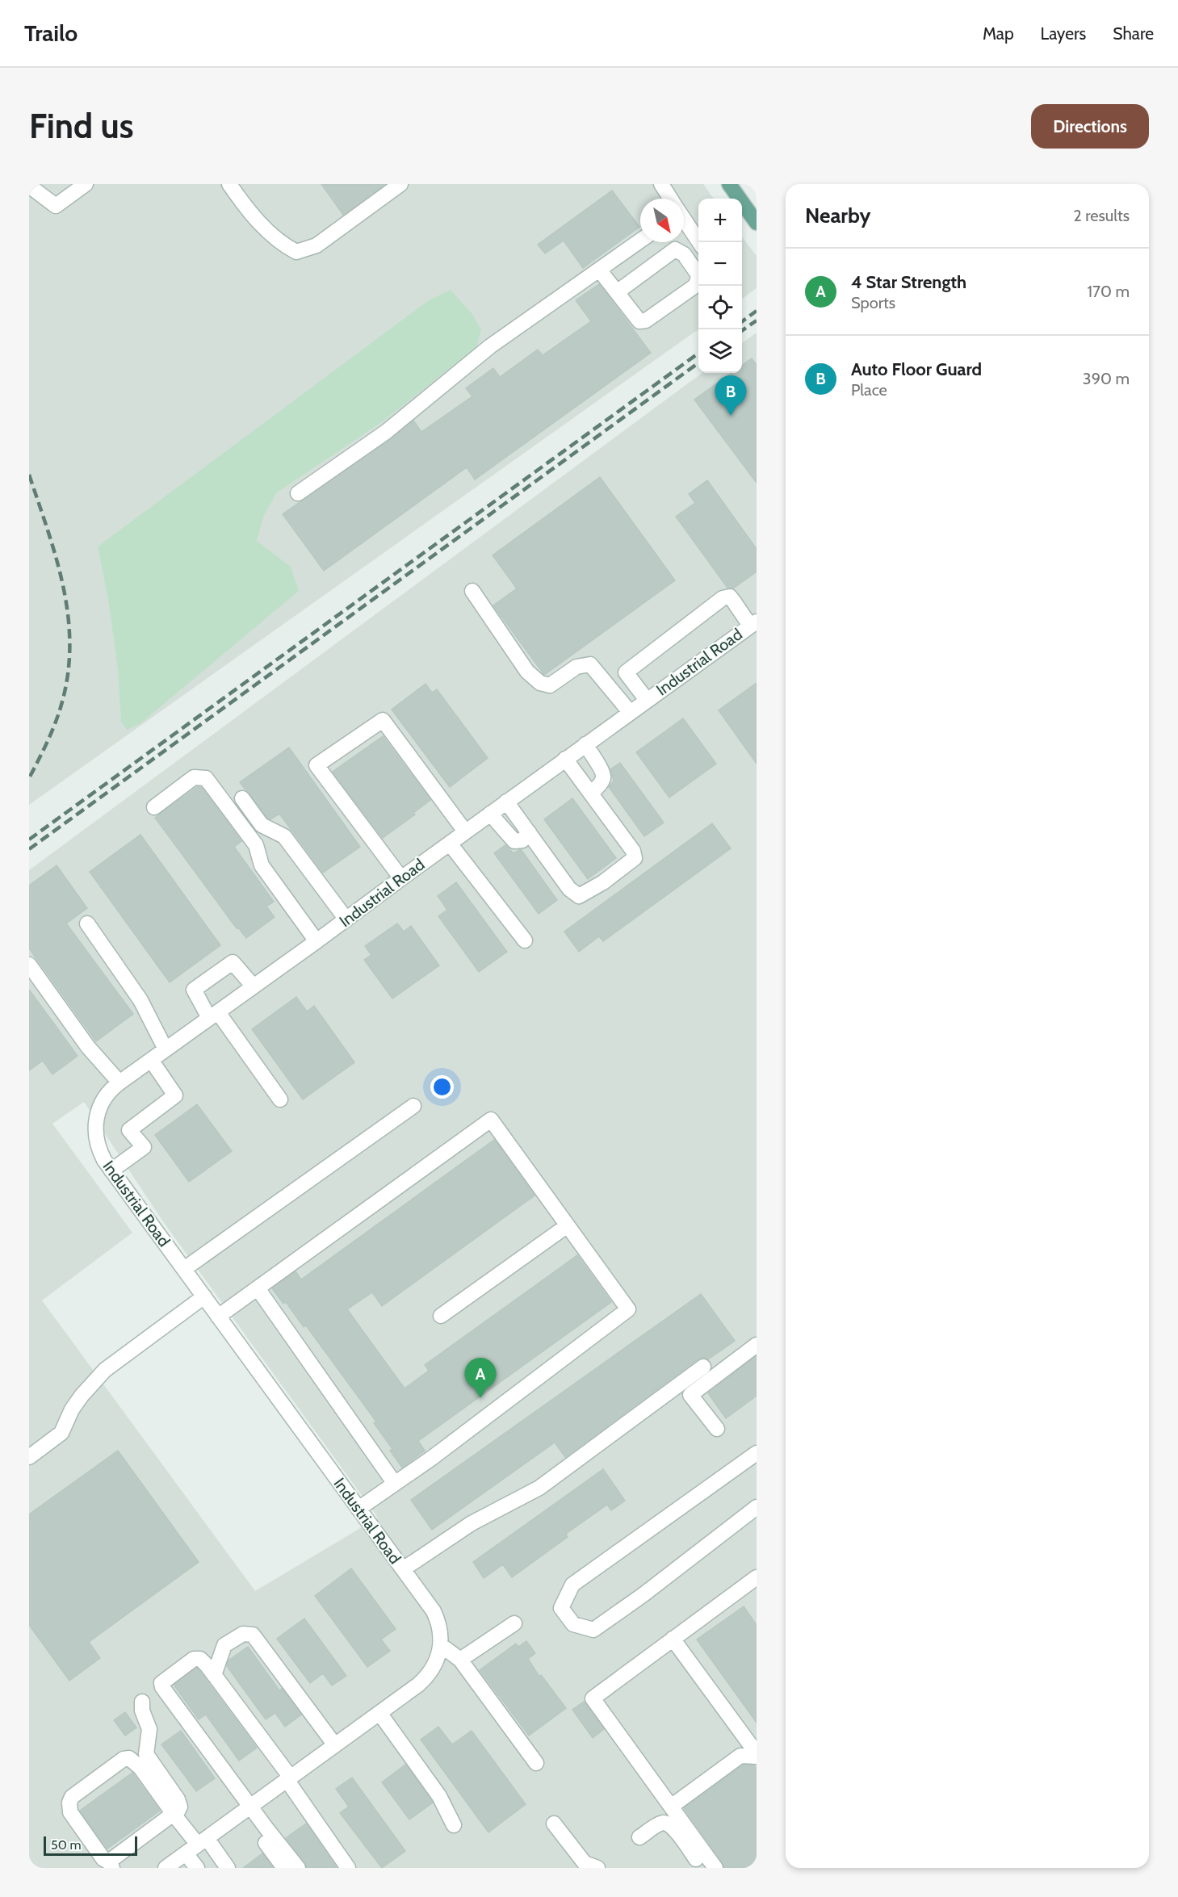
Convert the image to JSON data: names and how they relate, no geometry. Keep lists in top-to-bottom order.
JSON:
{
  "streets": {
    "street": ["Industrial Road"]
  },
  "scale_bar": "50 m",
  "north": "bottom right",
  "page": {
    "header": "Trailo",
    "nav": ["Map", "Layers", "Share"],
    "buttons": "Directions",
    "title": "Find us",
    "heading": ["Nearby", "2 results"],
    "map_buttons": ["+", "−"],
    "list": [
      {
        "mark": "A",
        "name": "4 Star Strength",
        "note": "Sports",
        "value": "170 m"
      },
      {
        "mark": "B",
        "name": "Auto Floor Guard",
        "note": "Place",
        "value": "390 m"
      }
    ],
    "pins": ["B", "A"],
    "scale": "50 m"
  }
}
